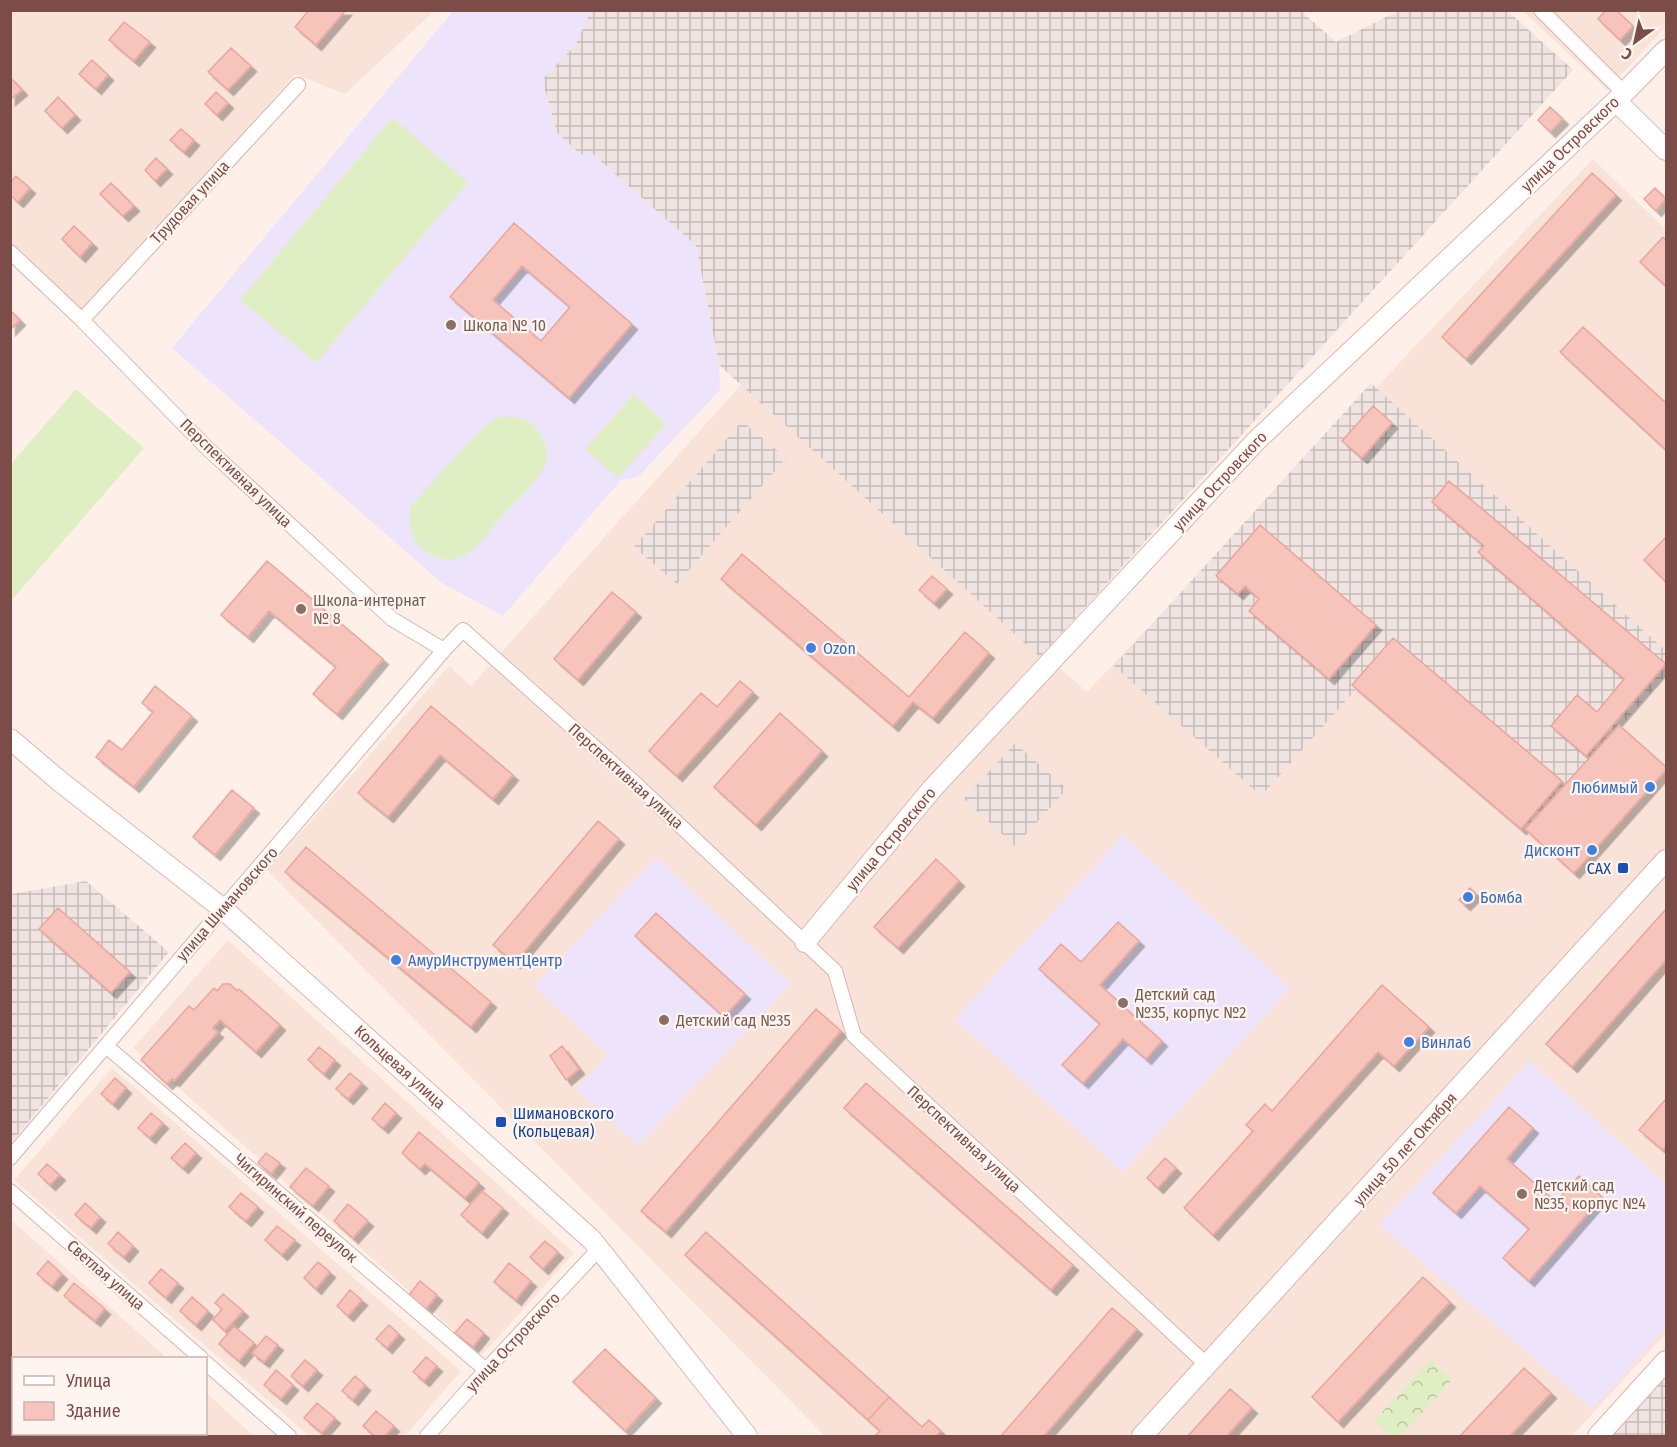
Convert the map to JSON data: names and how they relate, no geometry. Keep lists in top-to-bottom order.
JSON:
{
  "streets": {
    "street": [
      "улица Островского",
      "Трудовая улица",
      "Перспективная улица",
      "улица Шимановского",
      "Кольцевая улица",
      "улица 50 лет Октября",
      "Чигиринский переулок",
      "Светлая улица"
    ]
  },
  "crossings": [
    ["улица Островского", "Перспективная улица"],
    ["улица Островского", "Кольцевая улица"],
    ["улица Островского", "Чигиринский переулок"],
    ["Трудовая улица", "Перспективная улица"],
    ["Перспективная улица", "улица Шимановского"],
    ["Перспективная улица", "улица 50 лет Октября"],
    ["улица Шимановского", "Кольцевая улица"],
    ["улица Шимановского", "Чигиринский переулок"]
  ],
  "places": {
    "other": [
      "Школа № 10",
      "Школа-интернат № 8",
      "Ozon",
      "Любимый",
      "Дисконт",
      "Бомба",
      "АмурИнструментЦентр",
      "Детский сад №35, корпус №2",
      "Детский сад №35",
      "Винлаб",
      "Детский сад №35, корпус №4"
    ],
    "transit": ["САХ", "Шимановского (Кольцевая)"]
  },
  "legend": ["Улица", "Здание"],
  "north": "bottom left"
}
